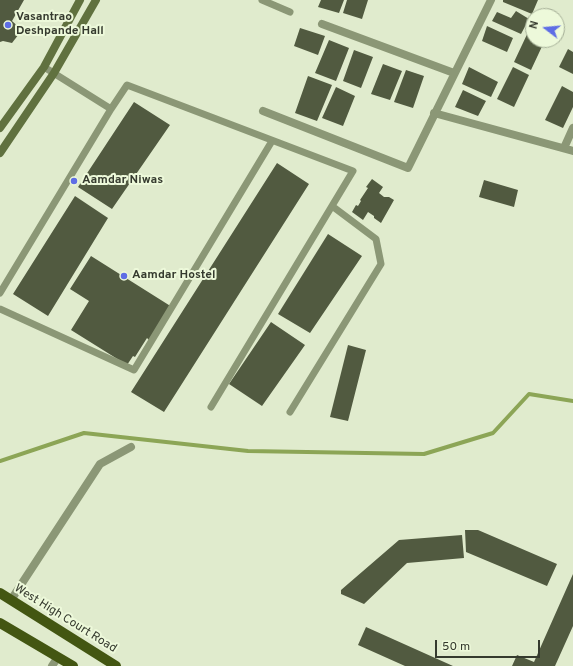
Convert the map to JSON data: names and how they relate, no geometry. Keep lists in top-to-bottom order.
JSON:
{
  "streets": {
    "main road": ["West High Court Road"]
  },
  "places": ["Vasantrao Deshpande Hall", "Aamdar Niwas", "Aamdar Hostel"],
  "scale_bar": "50 m",
  "north": "left"
}
